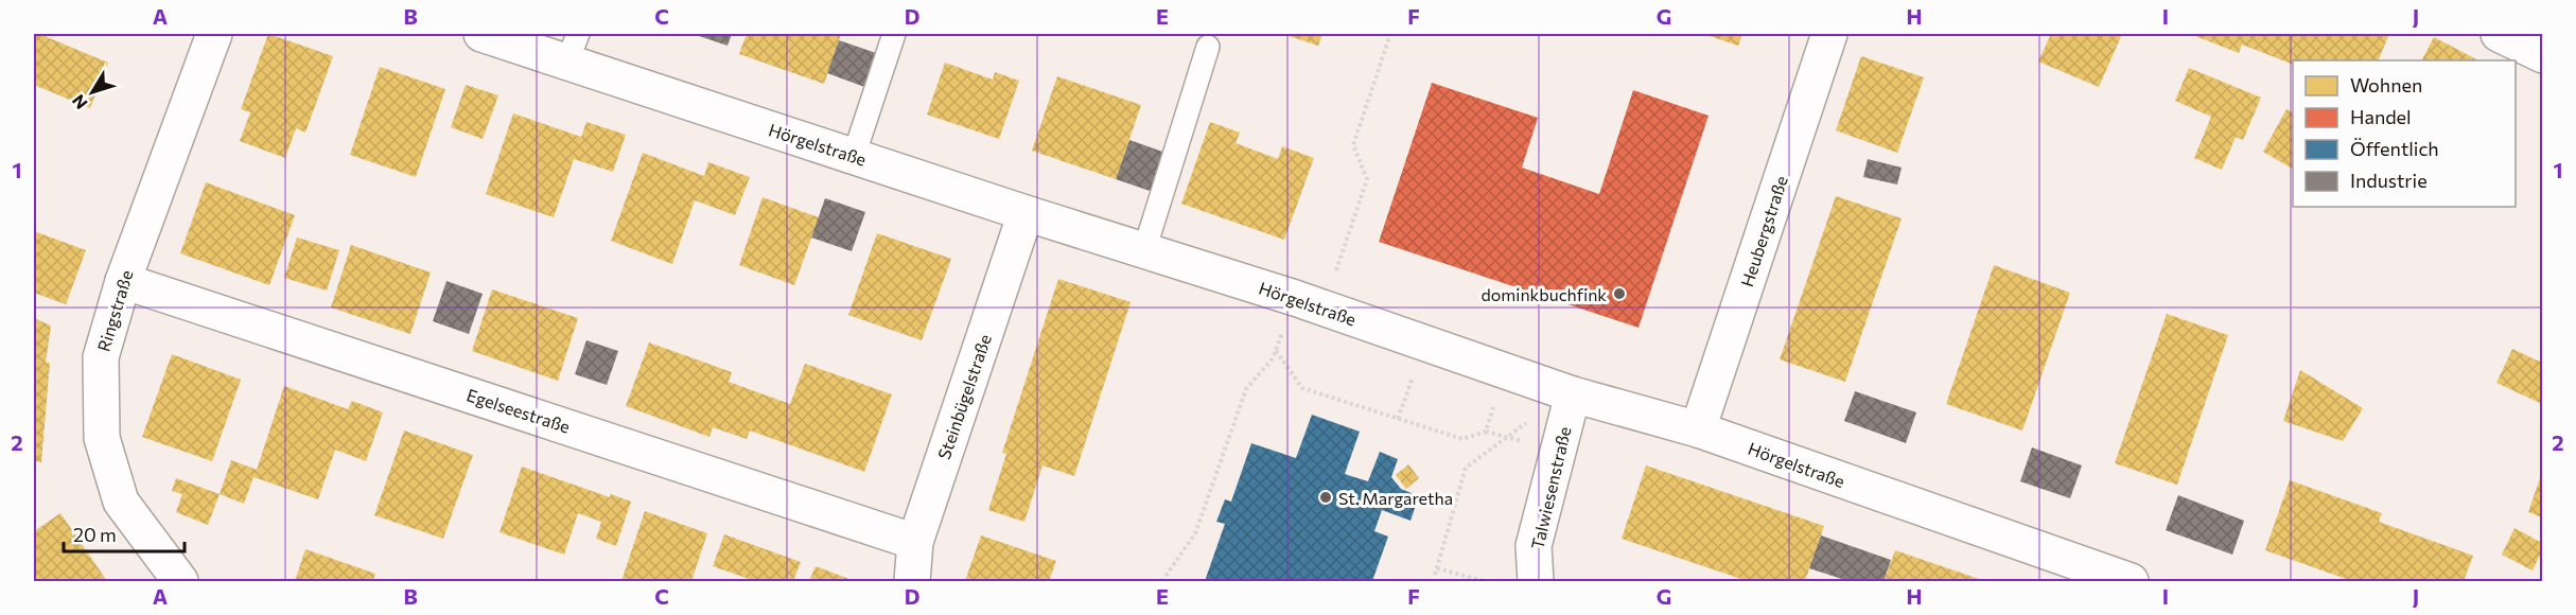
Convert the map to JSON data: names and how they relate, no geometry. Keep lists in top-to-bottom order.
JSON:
{
  "streets": {
    "street": [
      "Hörgelstraße",
      "Heubergstraße",
      "Ringstraße",
      "Steinbügelstraße",
      "Egelseestraße",
      "Talwiesenstraße"
    ]
  },
  "crossings": [
    ["Hörgelstraße", "Heubergstraße"],
    ["Hörgelstraße", "Steinbügelstraße"],
    ["Hörgelstraße", "Talwiesenstraße"],
    ["Ringstraße", "Egelseestraße"],
    ["Steinbügelstraße", "Egelseestraße"]
  ],
  "places": ["dominkbuchfink", "St. Margaretha"],
  "legend": [
    "Wohnen",
    "Handel",
    "Öffentlich",
    "Industrie"
  ],
  "scale_bar": "20 m",
  "north": "bottom left",
  "grid": {
    "columns": [
      "A",
      "B",
      "C",
      "D",
      "E",
      "F",
      "G",
      "H",
      "I",
      "J"
    ],
    "rows": ["1", "2"]
  }
}
